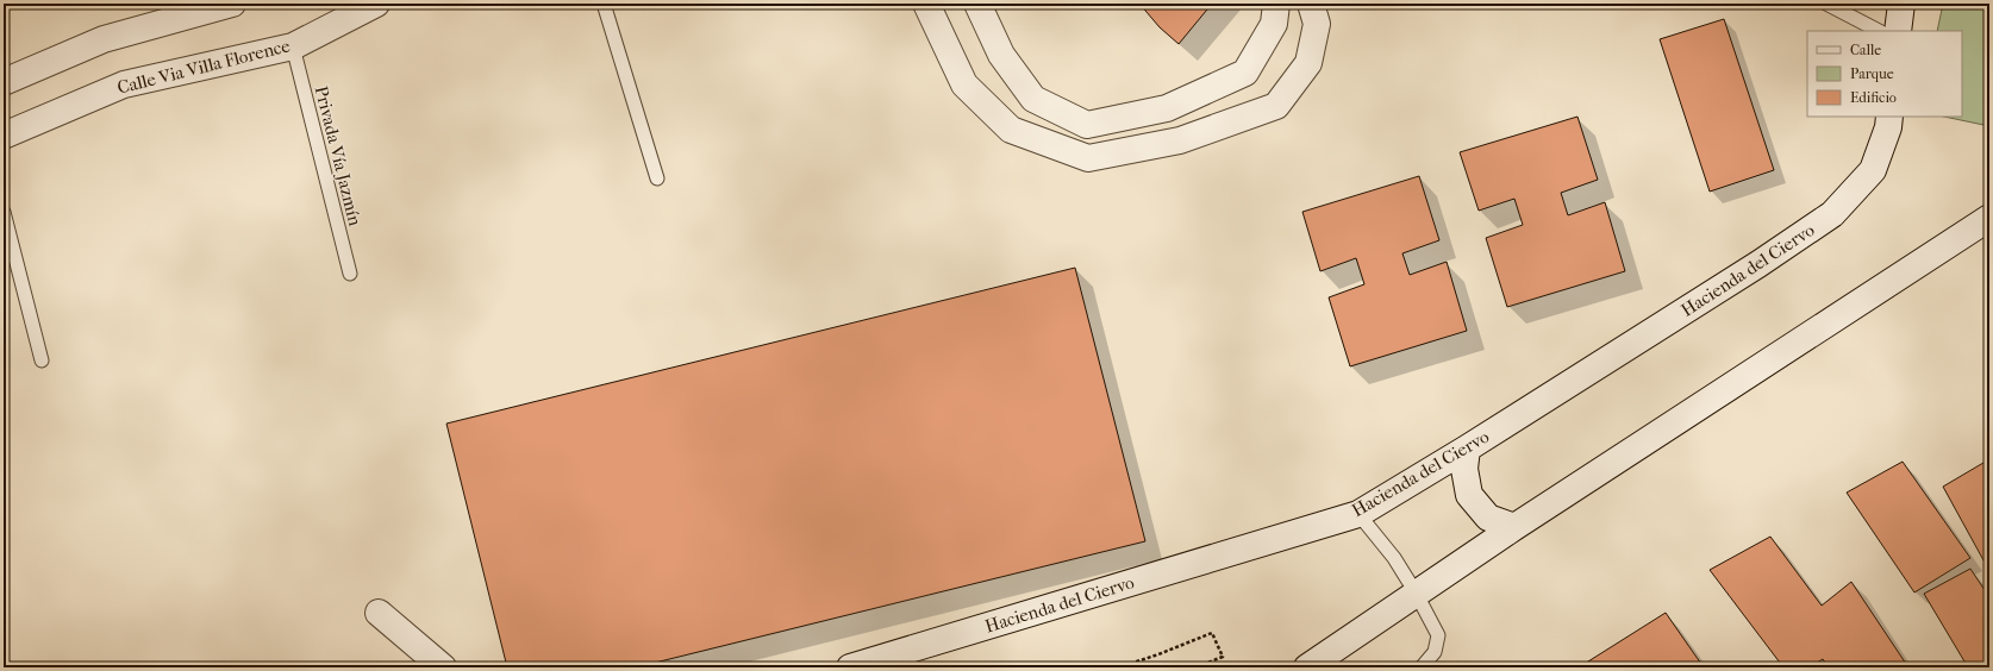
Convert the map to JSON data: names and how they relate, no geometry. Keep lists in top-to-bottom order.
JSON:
{
  "streets": {
    "street": ["Calle Via Villa Florence", "Hacienda del Ciervo"],
    "lane": ["Privada Vía Jazmín"]
  },
  "crossings": [
    ["Calle Via Villa Florence", "Privada Vía Jazmín"]
  ],
  "legend": ["Calle", "Parque", "Edificio"]
}
